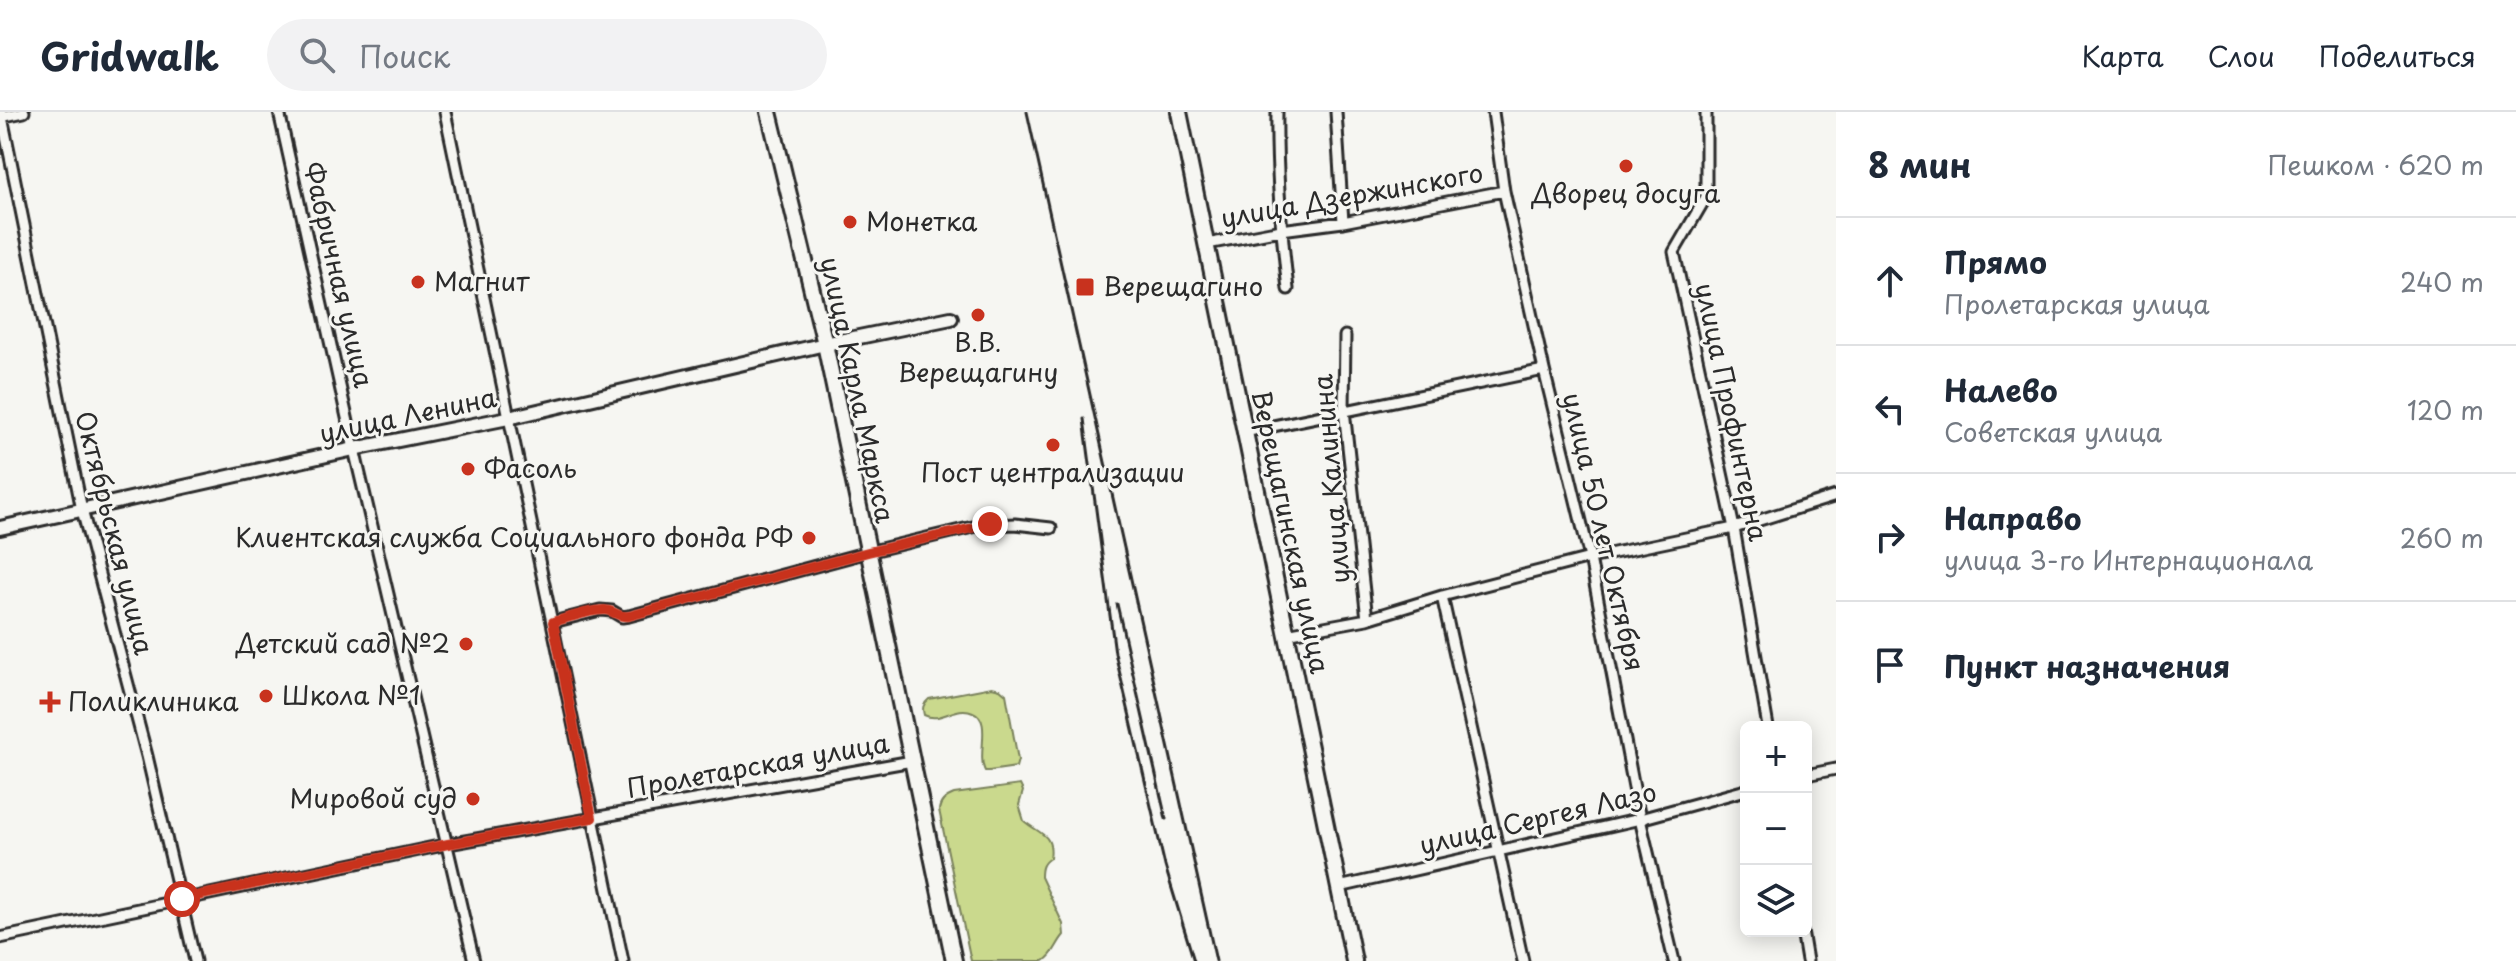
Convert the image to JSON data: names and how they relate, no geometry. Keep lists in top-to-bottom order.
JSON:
{
  "streets": {
    "main road": ["улица Карла Маркса", "Верещагинская улица"],
    "street": [
      "улица Дзержинского",
      "Фабричная улица",
      "улица Профинтерна",
      "улица Ленина",
      "улица Калинина",
      "улица 50 лет Октября",
      "Октябрьская улица",
      "Пролетарская улица",
      "улица Сергея Лазо"
    ]
  },
  "crossings": [
    ["улица Дзержинского", "Верещагинская улица"],
    ["улица Дзержинского", "улица 50 лет Октября"],
    ["Фабричная улица", "улица Ленина"],
    ["Фабричная улица", "Пролетарская улица"],
    ["улица Карла Маркса", "улица Ленина"],
    ["улица Карла Маркса", "Пролетарская улица"],
    ["улица Ленина", "Октябрьская улица"],
    ["Верещагинская улица", "улица Сергея Лазо"],
    ["улица 50 лет Октября", "улица Сергея Лазо"],
    ["Октябрьская улица", "Пролетарская улица"]
  ],
  "places": {
    "other": [
      "Дворец досуга",
      "Монетка",
      "Магнит",
      "В.В. Верещагину",
      "Пост централизации",
      "Фасоль",
      "Клиентская служба Социального фонда РФ",
      "Детский сад №2",
      "Школа №1",
      "Мировой суд"
    ],
    "transit": ["Верещагино"],
    "health": ["Поликлиника"]
  },
  "page": {
    "header": "Gridwalk",
    "search": "Поиск",
    "nav": ["Карта", "Слои", "Поделиться"],
    "heading": ["8 мин", "Пешком · 620 m"],
    "list": [
      ["Прямо", "Пролетарская улица", "240 m"],
      ["Налево", "Советская улица", "120 m"],
      ["Направо", "улица 3-го Интернационала", "260 m"],
      "Пункт назначения"
    ],
    "map_buttons": ["+", "−"]
  }
}
